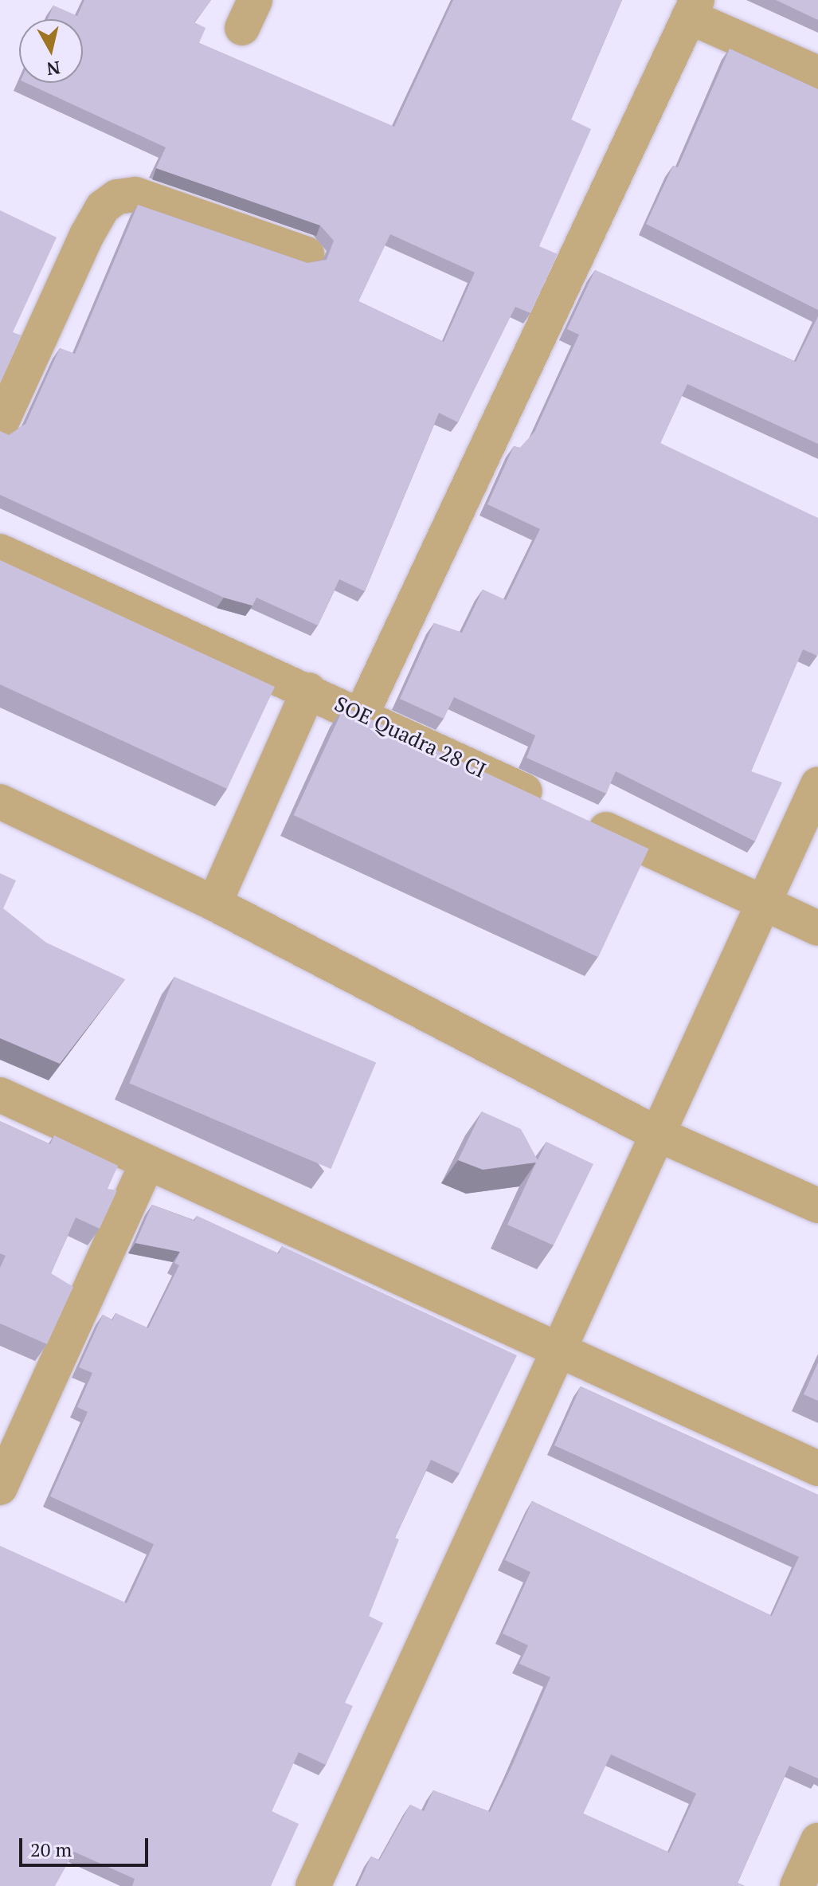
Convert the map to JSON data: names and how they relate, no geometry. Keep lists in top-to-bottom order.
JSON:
{
  "streets": {
    "street": ["SOE Quadra 28 CI"]
  },
  "scale_bar": "20 m",
  "north": "bottom"
}
